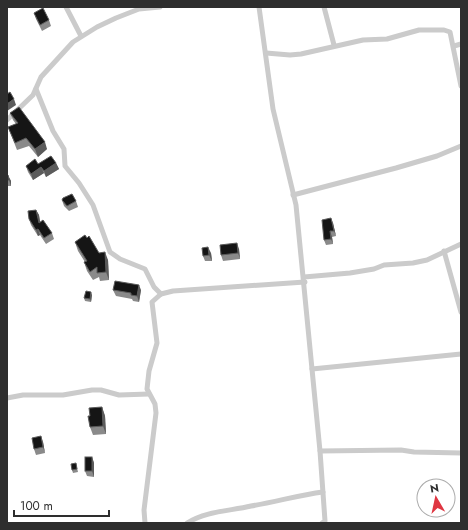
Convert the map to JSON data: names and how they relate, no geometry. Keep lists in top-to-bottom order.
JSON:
{
  "scale_bar": "100 m",
  "north": "top"
}
